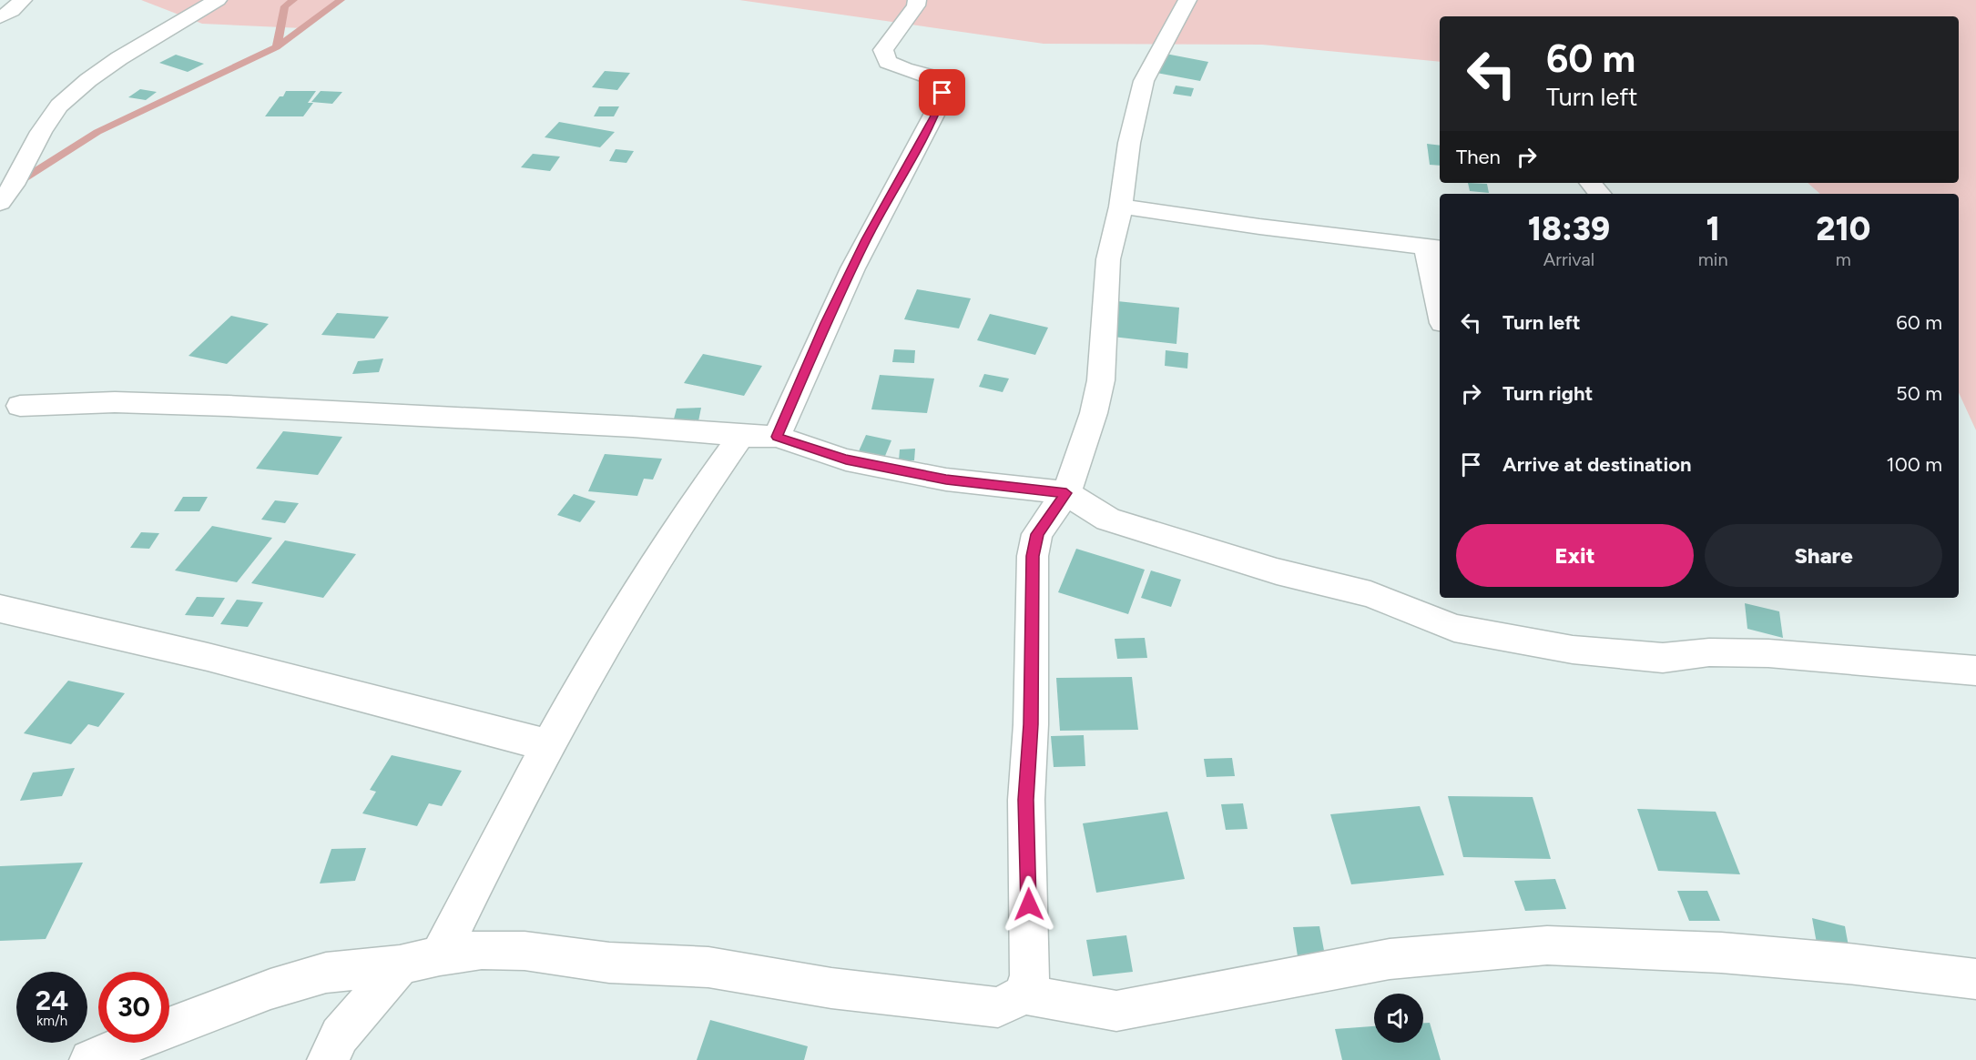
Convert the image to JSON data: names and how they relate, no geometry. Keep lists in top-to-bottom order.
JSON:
{
  "page": {
    "turn": ["60 m", "Turn left"],
    "then": "Then",
    "eta": [
      "18:39",
      "Arrival",
      "1",
      "min",
      "210",
      "m"
    ],
    "list": [
      {
        "name": "Turn left",
        "value": "60 m"
      },
      {
        "name": "Turn right",
        "value": "50 m"
      },
      {
        "name": "Arrive at destination",
        "value": "100 m"
      }
    ],
    "buttons": ["Exit", "Share"],
    "speed": "24 km/h",
    "limit": "30"
  }
}
